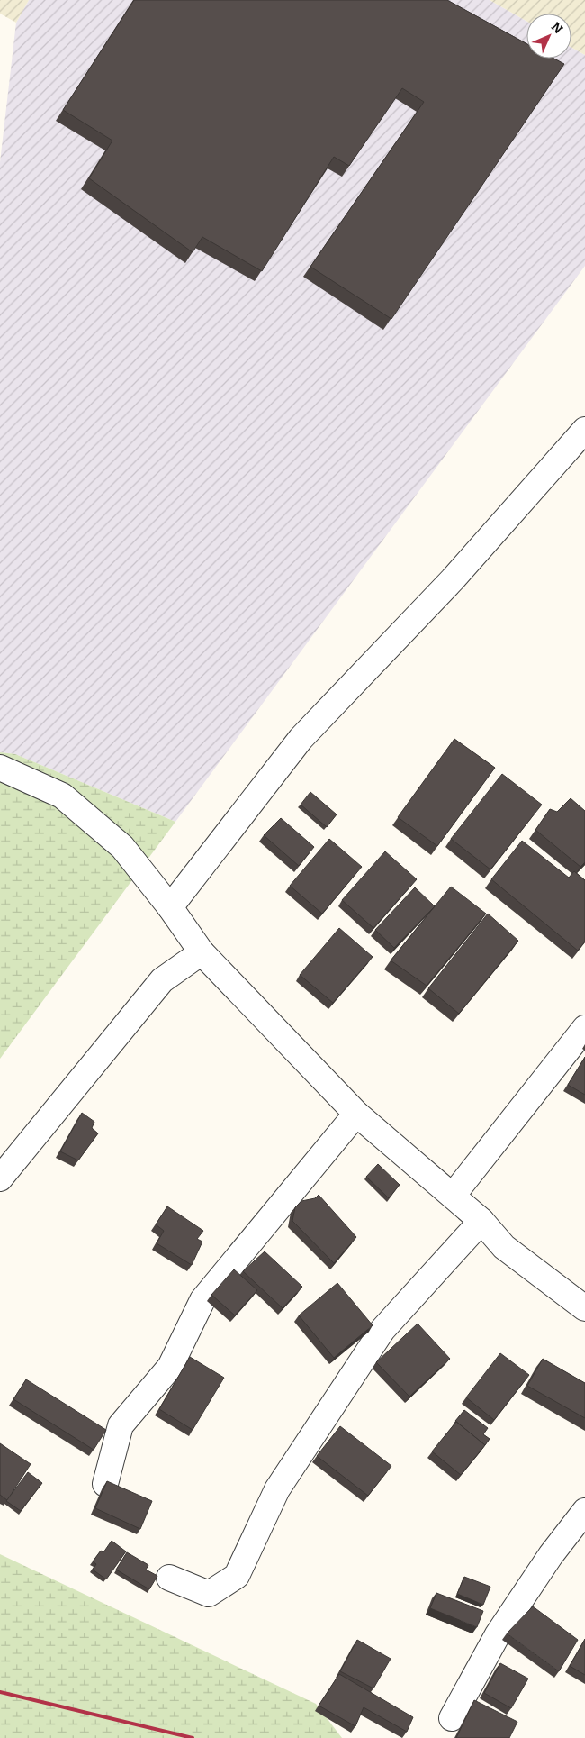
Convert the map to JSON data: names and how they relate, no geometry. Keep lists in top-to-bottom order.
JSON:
{
  "north": "top right"
}
